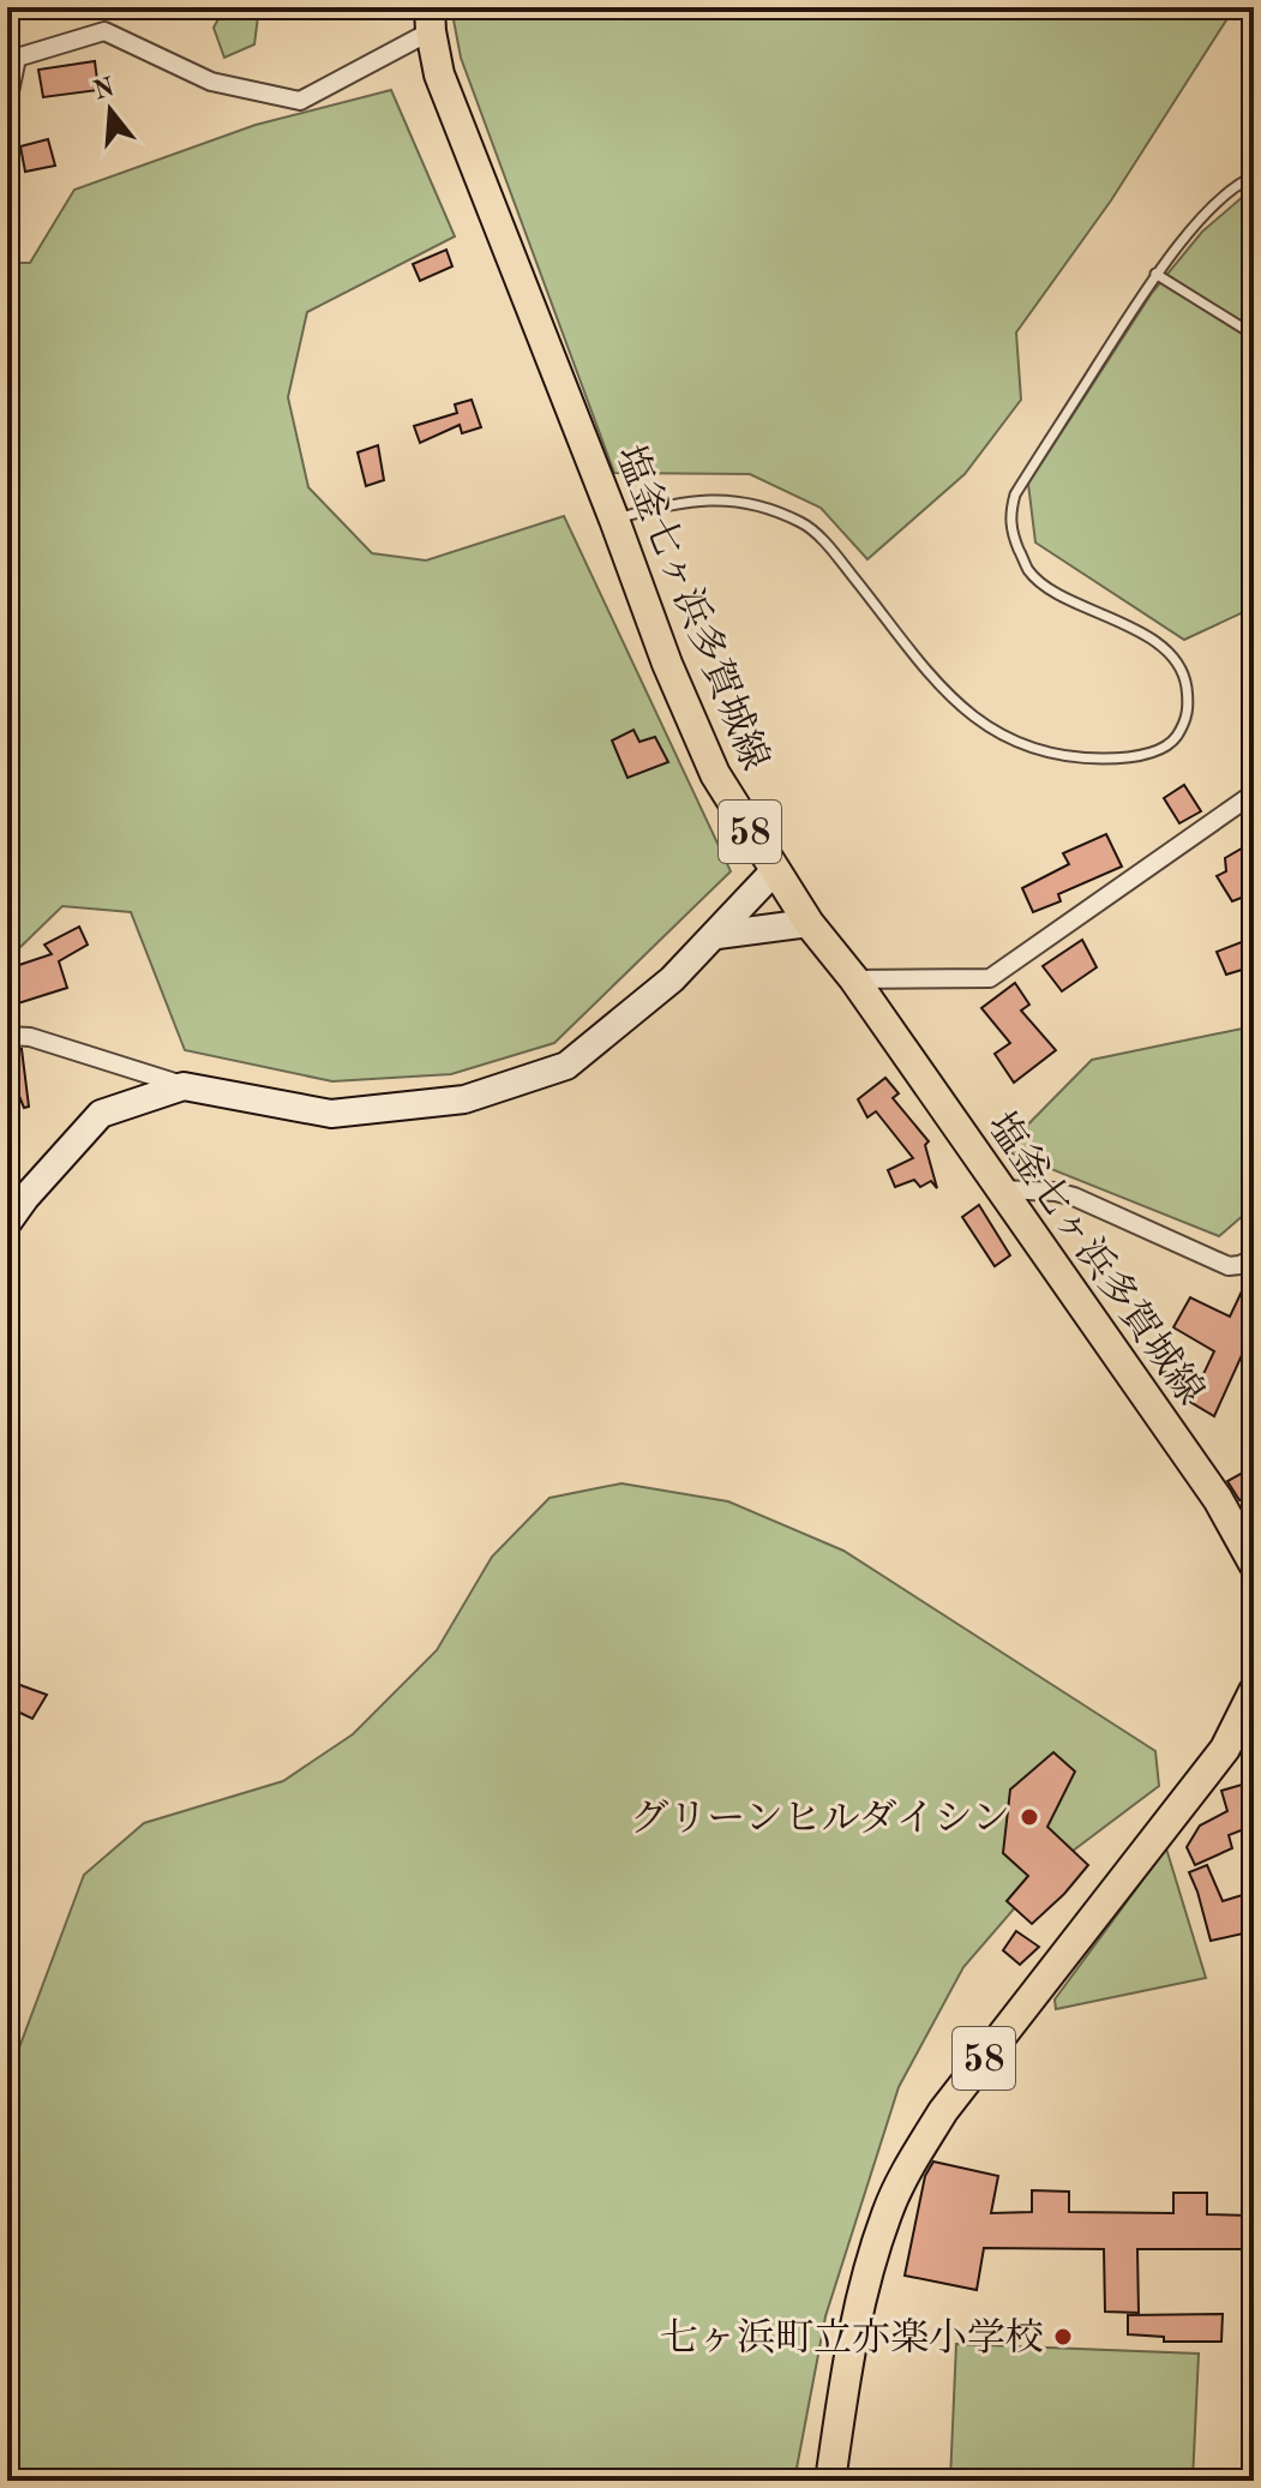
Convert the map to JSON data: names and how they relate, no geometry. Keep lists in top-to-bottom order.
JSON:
{
  "streets": {
    "main road": ["塩釜七ヶ浜多賀城線", "58"]
  },
  "places": ["グリーンヒルダイシン", "七ヶ浜町立亦楽小学校"],
  "north": "top"
}
